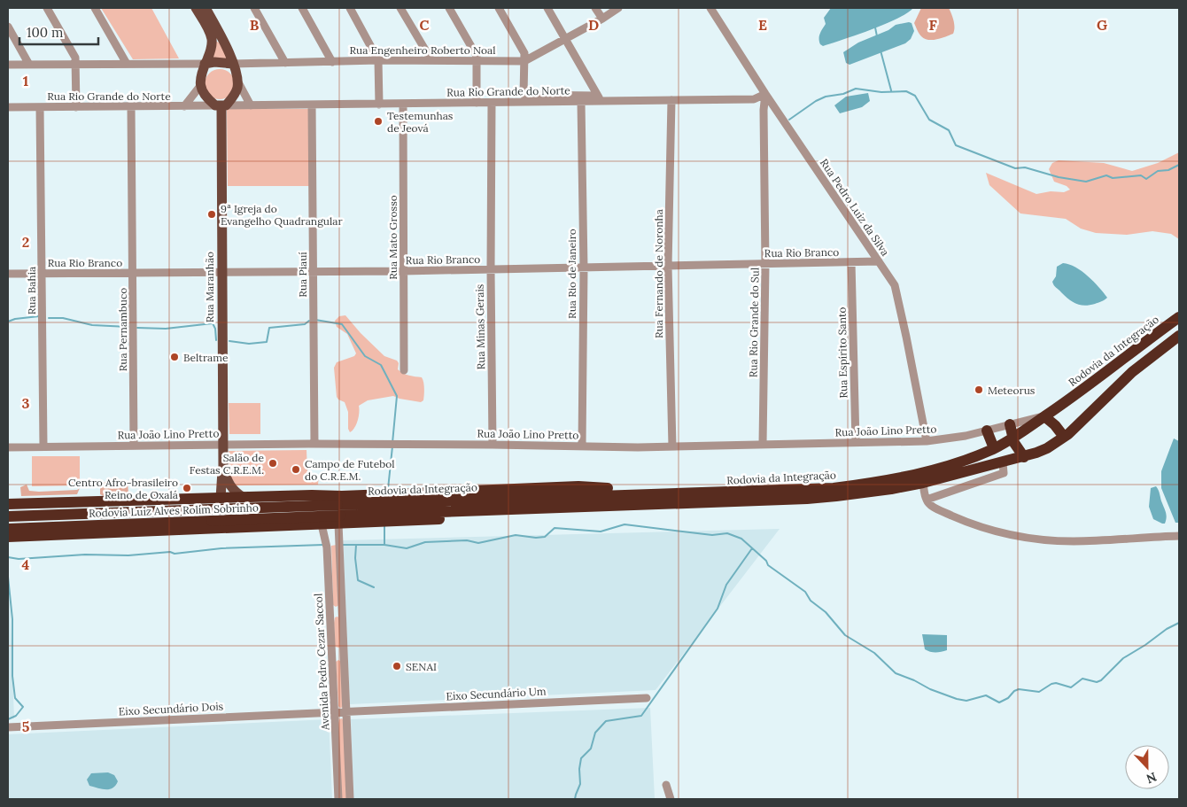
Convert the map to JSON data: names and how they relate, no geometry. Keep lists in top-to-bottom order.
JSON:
{
  "streets": {
    "highway": ["Rodovia da Integração", "Rodovia Luiz Alves Rolim Sobrinho"],
    "main road": ["Rua Maranhão"],
    "street": [
      "Rua Engenheiro Roberto Noal",
      "Rua Rio Grande do Norte",
      "Rua Pedro Luiz da Silva",
      "Rua Mato Grosso",
      "Rua Rio Branco",
      "Rua Rio de Janeiro",
      "Rua Fernando de Noronha",
      "Rua Piauí",
      "Rua Bahia",
      "Rua Rio Grande do Sul",
      "Rua Minas Gerais",
      "Rua Pernambuco",
      "Rua Espírito Santo",
      "Rua João Lino Pretto",
      "Avenida Pedro Cezar Saccol",
      "Eixo Secundário Um",
      "Eixo Secundário Dois"
    ]
  },
  "crossings": [
    ["Rua Engenheiro Roberto Noal", "Rua Rio Grande do Norte"],
    ["Rua Engenheiro Roberto Noal", "Rua Maranhão"],
    ["Rua Rio Grande do Norte", "Rua Pedro Luiz da Silva"],
    ["Rua Rio Grande do Norte", "Rua Mato Grosso"],
    ["Rua Rio Grande do Norte", "Rua Rio de Janeiro"],
    ["Rua Rio Grande do Norte", "Rua Fernando de Noronha"],
    ["Rua Rio Grande do Norte", "Rua Piauí"],
    ["Rua Rio Grande do Norte", "Rua Maranhão"],
    ["Rua Rio Grande do Norte", "Rua Bahia"],
    ["Rua Rio Grande do Norte", "Rua Rio Grande do Sul"],
    ["Rua Rio Grande do Norte", "Rua Minas Gerais"],
    ["Rua Rio Grande do Norte", "Rua Pernambuco"],
    ["Rua Pedro Luiz da Silva", "Rua Rio Branco"],
    ["Rua Pedro Luiz da Silva", "Rua Rio Grande do Sul"],
    ["Rua Pedro Luiz da Silva", "Rua João Lino Pretto"],
    ["Rua Mato Grosso", "Rua Rio Branco"],
    ["Rua Rio Branco", "Rua Rio de Janeiro"],
    ["Rua Rio Branco", "Rua Fernando de Noronha"],
    ["Rua Rio Branco", "Rua Piauí"],
    ["Rua Rio Branco", "Rua Maranhão"],
    ["Rua Rio Branco", "Rua Bahia"],
    ["Rua Rio Branco", "Rua Rio Grande do Sul"],
    ["Rua Rio Branco", "Rua Minas Gerais"],
    ["Rua Rio Branco", "Rua Pernambuco"],
    ["Rua Rio Branco", "Rua Espírito Santo"],
    ["Rua Rio de Janeiro", "Rua João Lino Pretto"],
    ["Rua Fernando de Noronha", "Rua João Lino Pretto"],
    ["Rua Piauí", "Rua João Lino Pretto"],
    ["Rua Maranhão", "Rua João Lino Pretto"],
    ["Rua Bahia", "Rua João Lino Pretto"],
    ["Rua Rio Grande do Sul", "Rua João Lino Pretto"],
    ["Rua Minas Gerais", "Rua João Lino Pretto"],
    ["Rua Pernambuco", "Rua João Lino Pretto"],
    ["Rodovia da Integração", "Rua João Lino Pretto"],
    ["Rodovia da Integração", "Rodovia Luiz Alves Rolim Sobrinho"],
    ["Rodovia da Integração", "Avenida Pedro Cezar Saccol"],
    ["Rua Espírito Santo", "Rua João Lino Pretto"],
    ["Rodovia Luiz Alves Rolim Sobrinho", "Avenida Pedro Cezar Saccol"],
    ["Avenida Pedro Cezar Saccol", "Eixo Secundário Um"],
    ["Avenida Pedro Cezar Saccol", "Eixo Secundário Dois"],
    ["Eixo Secundário Um", "Eixo Secundário Dois"]
  ],
  "places": [
    "Testemunhas de Jeová",
    "9ª Igreja do Evangelho Quadrangular",
    "Beltrame",
    "Meteorus",
    "Salão de Festas C.R.E.M.",
    "Campo de Futebol do C.R.E.M.",
    "Centro Afro-brasileiro Reino de Oxalá",
    "SENAI"
  ],
  "scale_bar": "100 m",
  "north": "bottom",
  "grid": {
    "columns": [
      "B",
      "C",
      "D",
      "E",
      "F",
      "G"
    ],
    "rows": [
      "1",
      "2",
      "3",
      "4",
      "5"
    ]
  }
}
